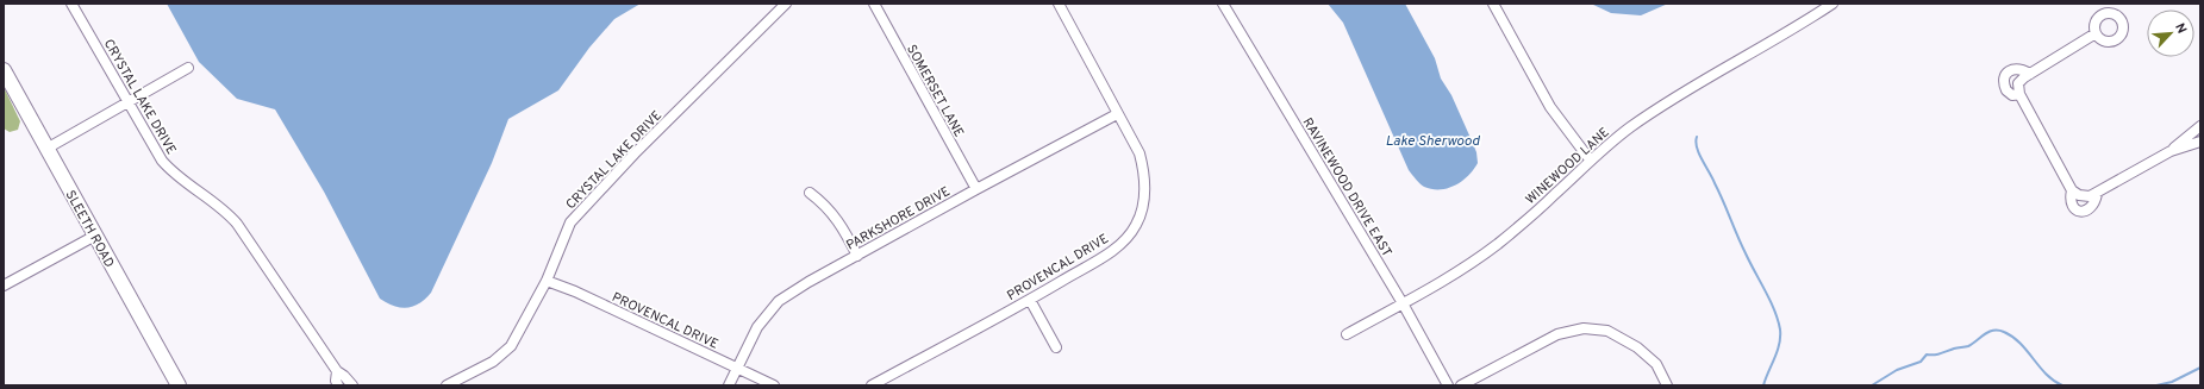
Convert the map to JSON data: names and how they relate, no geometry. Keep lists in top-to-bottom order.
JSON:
{
  "streets": {
    "street": [
      "SOMERSET LANE",
      "CRYSTAL LAKE DRIVE",
      "WINEWOOD LANE",
      "RAVINEWOOD DRIVE EAST",
      "PARKSHORE DRIVE",
      "SLEETH ROAD",
      "PROVENCAL DRIVE"
    ]
  },
  "crossings": [
    ["SOMERSET LANE", "PARKSHORE DRIVE"],
    ["CRYSTAL LAKE DRIVE", "PROVENCAL DRIVE"],
    ["WINEWOOD LANE", "RAVINEWOOD DRIVE EAST"],
    ["PARKSHORE DRIVE", "PROVENCAL DRIVE"]
  ],
  "water": ["Lake Sherwood"],
  "north": "top right"
}
